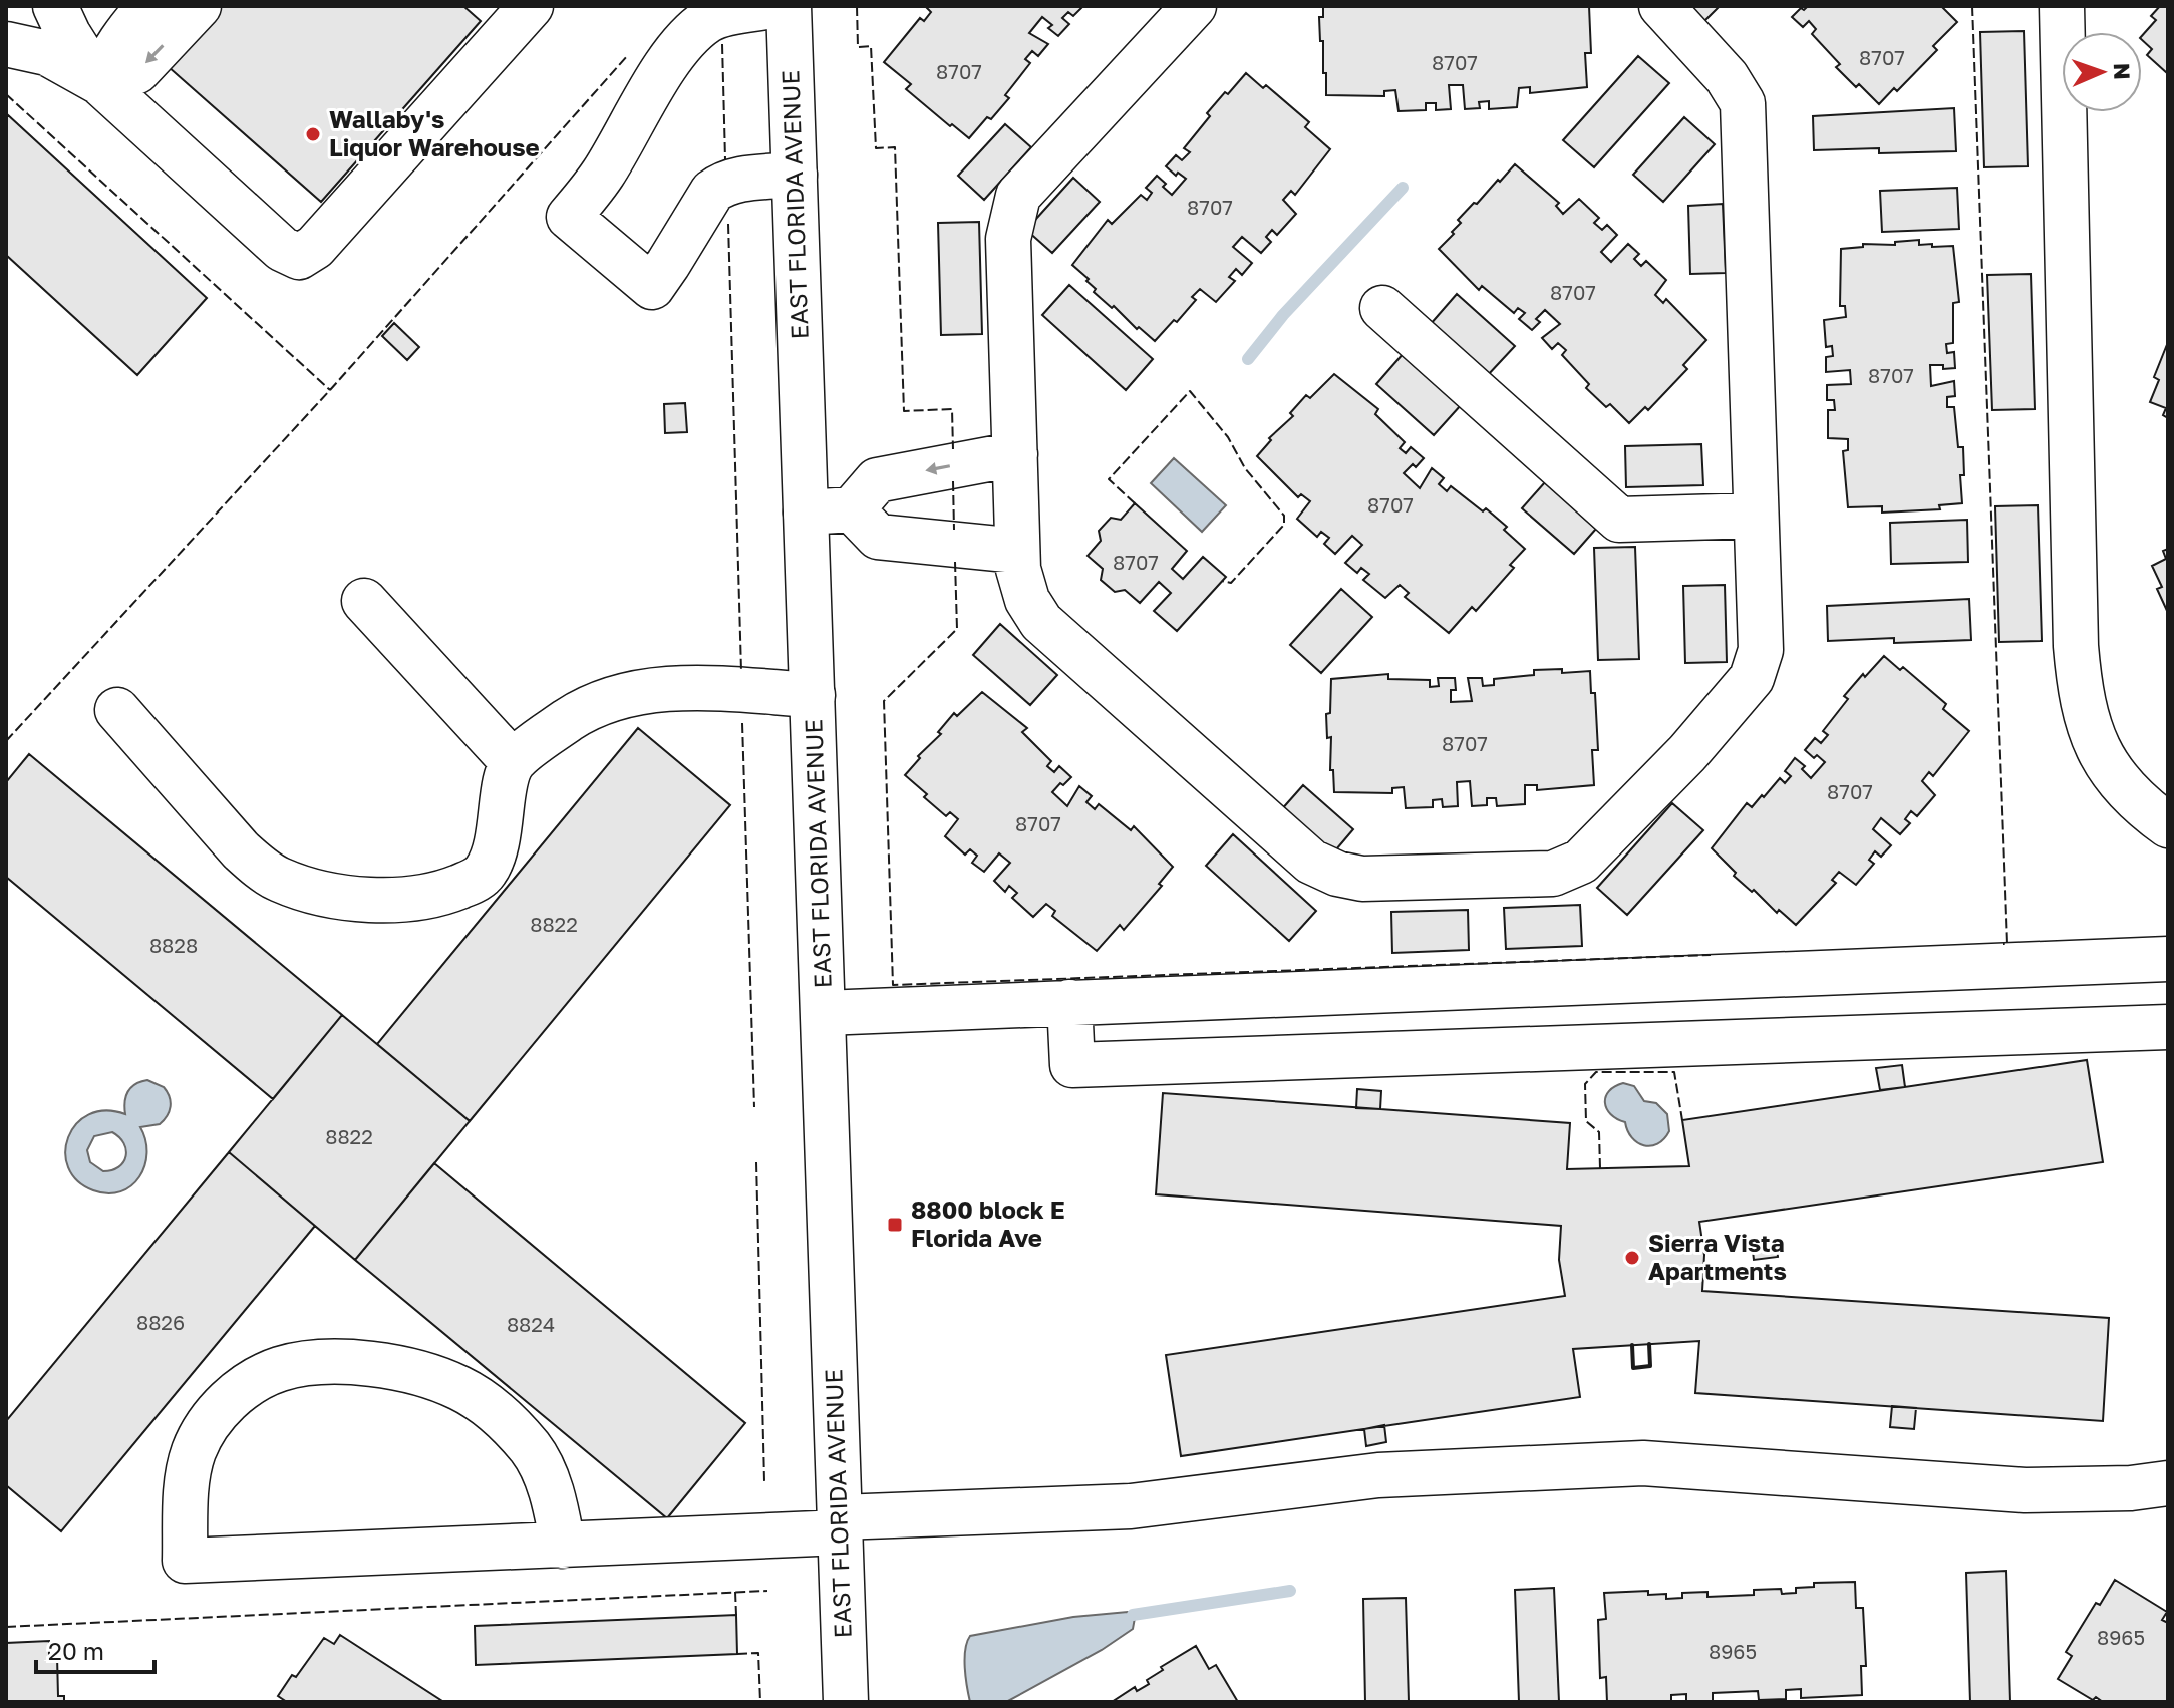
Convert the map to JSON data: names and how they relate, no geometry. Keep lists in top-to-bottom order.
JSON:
{
  "streets": {
    "main road": ["EAST FLORIDA AVENUE"]
  },
  "places": {
    "other": ["Wallaby's Liquor Warehouse", "Sierra Vista Apartments"],
    "transit": ["8800 block E Florida Ave"]
  },
  "house_numbers": [
    "8707",
    "8707",
    "8707",
    "8707",
    "8707",
    "8707",
    "8707",
    "8707",
    "8707",
    "8707",
    "8707",
    "8822",
    "8828",
    "8822",
    "8826",
    "8824",
    "8965",
    "8965"
  ],
  "scale_bar": "20 m",
  "north": "right"
}
